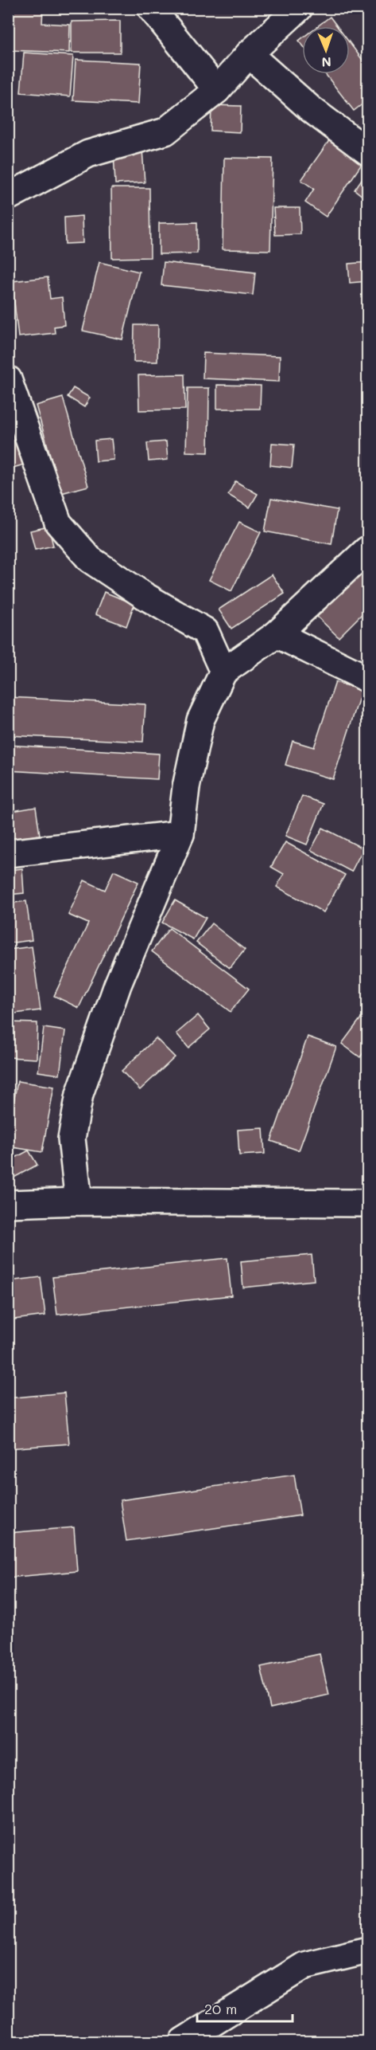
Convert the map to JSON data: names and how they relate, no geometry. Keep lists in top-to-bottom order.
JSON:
{
  "scale_bar": "20 m",
  "north": "bottom"
}
